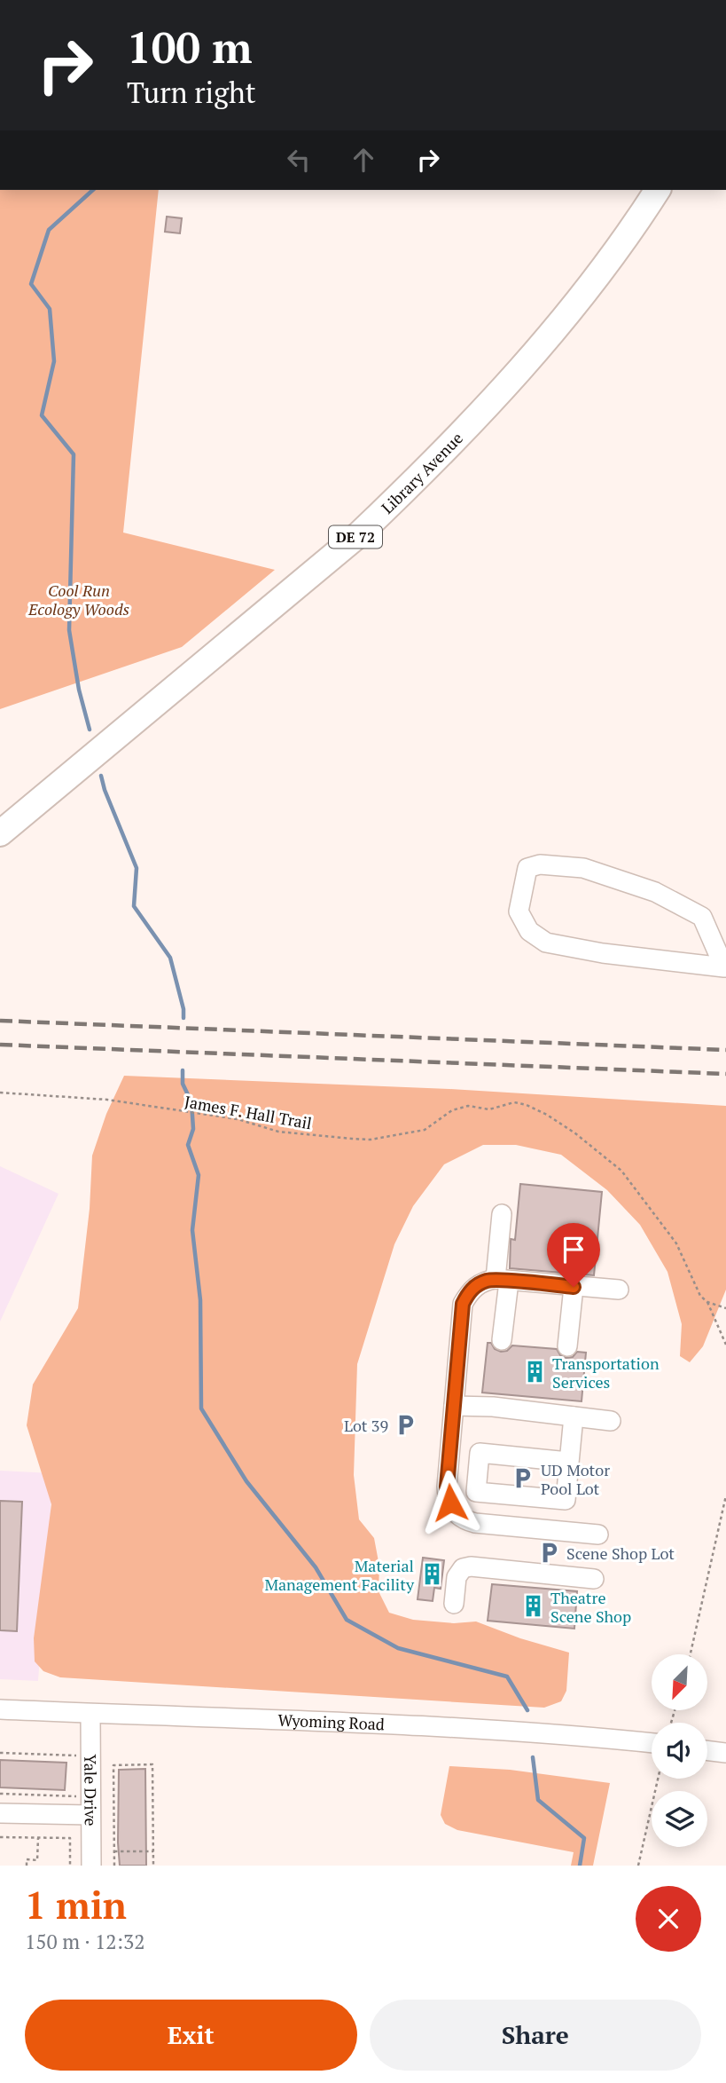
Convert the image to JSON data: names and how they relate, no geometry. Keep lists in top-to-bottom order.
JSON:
{
  "streets": {
    "main road": ["Library Avenue", "DE 72"],
    "street": ["Wyoming Road", "Yale Drive"],
    "path": ["James F. Hall Trail"]
  },
  "crossings": [
    ["Wyoming Road", "Yale Drive"]
  ],
  "parks": ["Cool Run Ecology Woods"],
  "places": {
    "building": ["Transportation Services", "Material Management Facility", "Theatre Scene Shop"],
    "parking": ["Lot 39", "UD Motor Pool Lot", "Scene Shop Lot"]
  },
  "north": "bottom left",
  "page": {
    "turn": ["100 m", "Turn right"],
    "heading": ["1 min", "150 m · 12:32"],
    "buttons": ["Exit", "Share"]
  }
}
